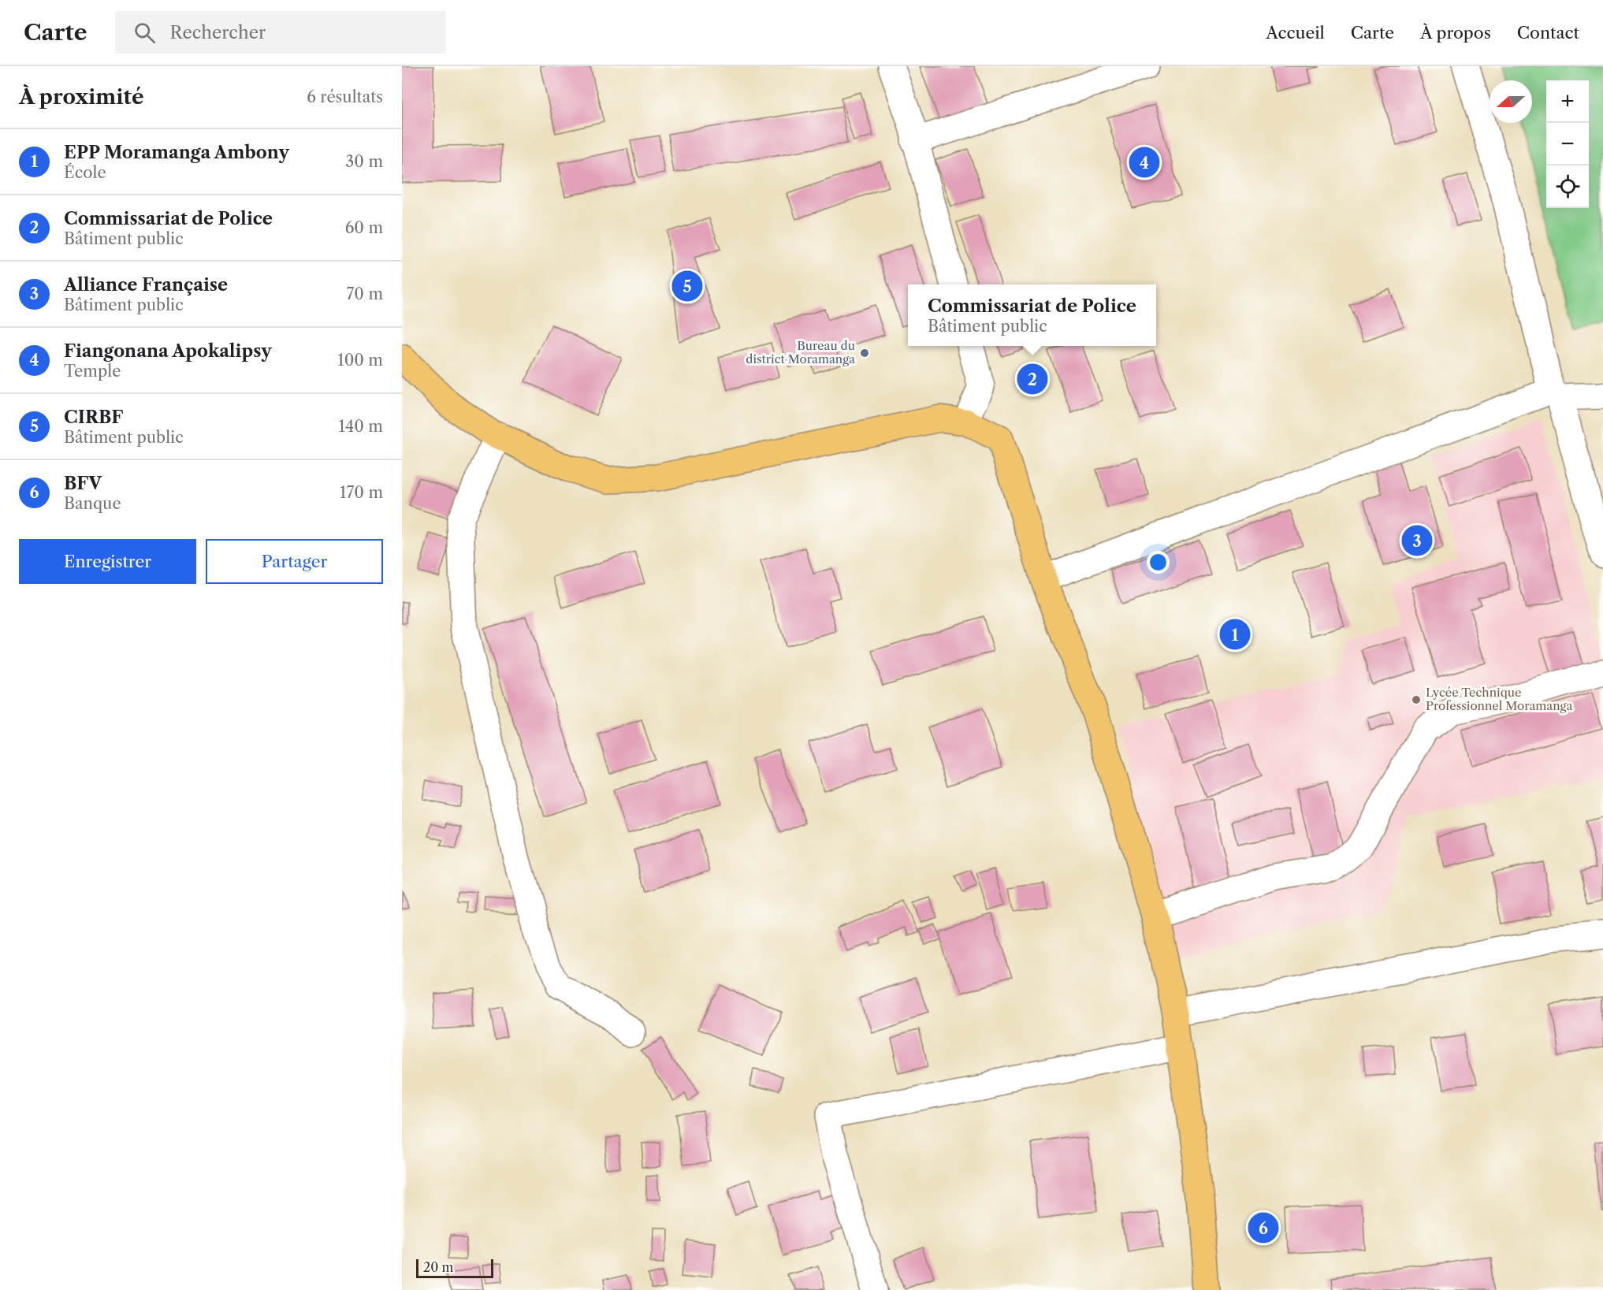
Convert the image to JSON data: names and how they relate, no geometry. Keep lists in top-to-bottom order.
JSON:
{
  "places": ["Bureau du district Moramanga", "Lycée Technique Professionnel Moramanga"],
  "scale_bar": "20 m",
  "north": "left",
  "page": {
    "header": "Carte",
    "search": "Rechercher",
    "nav": [
      "Accueil",
      "Carte",
      "À propos",
      "Contact"
    ],
    "heading": ["À proximité", "6 résultats"],
    "map_buttons": ["+", "−"],
    "list": [
      {
        "mark": "1",
        "name": "EPP Moramanga Ambony",
        "note": "École",
        "value": "30 m"
      },
      {
        "mark": "2",
        "name": "Commissariat de Police",
        "note": "Bâtiment public",
        "value": "60 m"
      },
      {
        "mark": "3",
        "name": "Alliance Française",
        "note": "Bâtiment public",
        "value": "70 m"
      },
      {
        "mark": "4",
        "name": "Fiangonana Apokalipsy",
        "note": "Temple",
        "value": "100 m"
      },
      {
        "mark": "5",
        "name": "CIRBF",
        "note": "Bâtiment public",
        "value": "140 m"
      },
      {
        "mark": "6",
        "name": "BFV",
        "note": "Banque",
        "value": "170 m"
      }
    ],
    "pins": [
      "4",
      "5",
      "2",
      "3",
      "1",
      "6"
    ],
    "popup": ["Commissariat de Police", "Bâtiment public"],
    "buttons": ["Enregistrer", "Partager"],
    "scale": "20 m"
  }
}
